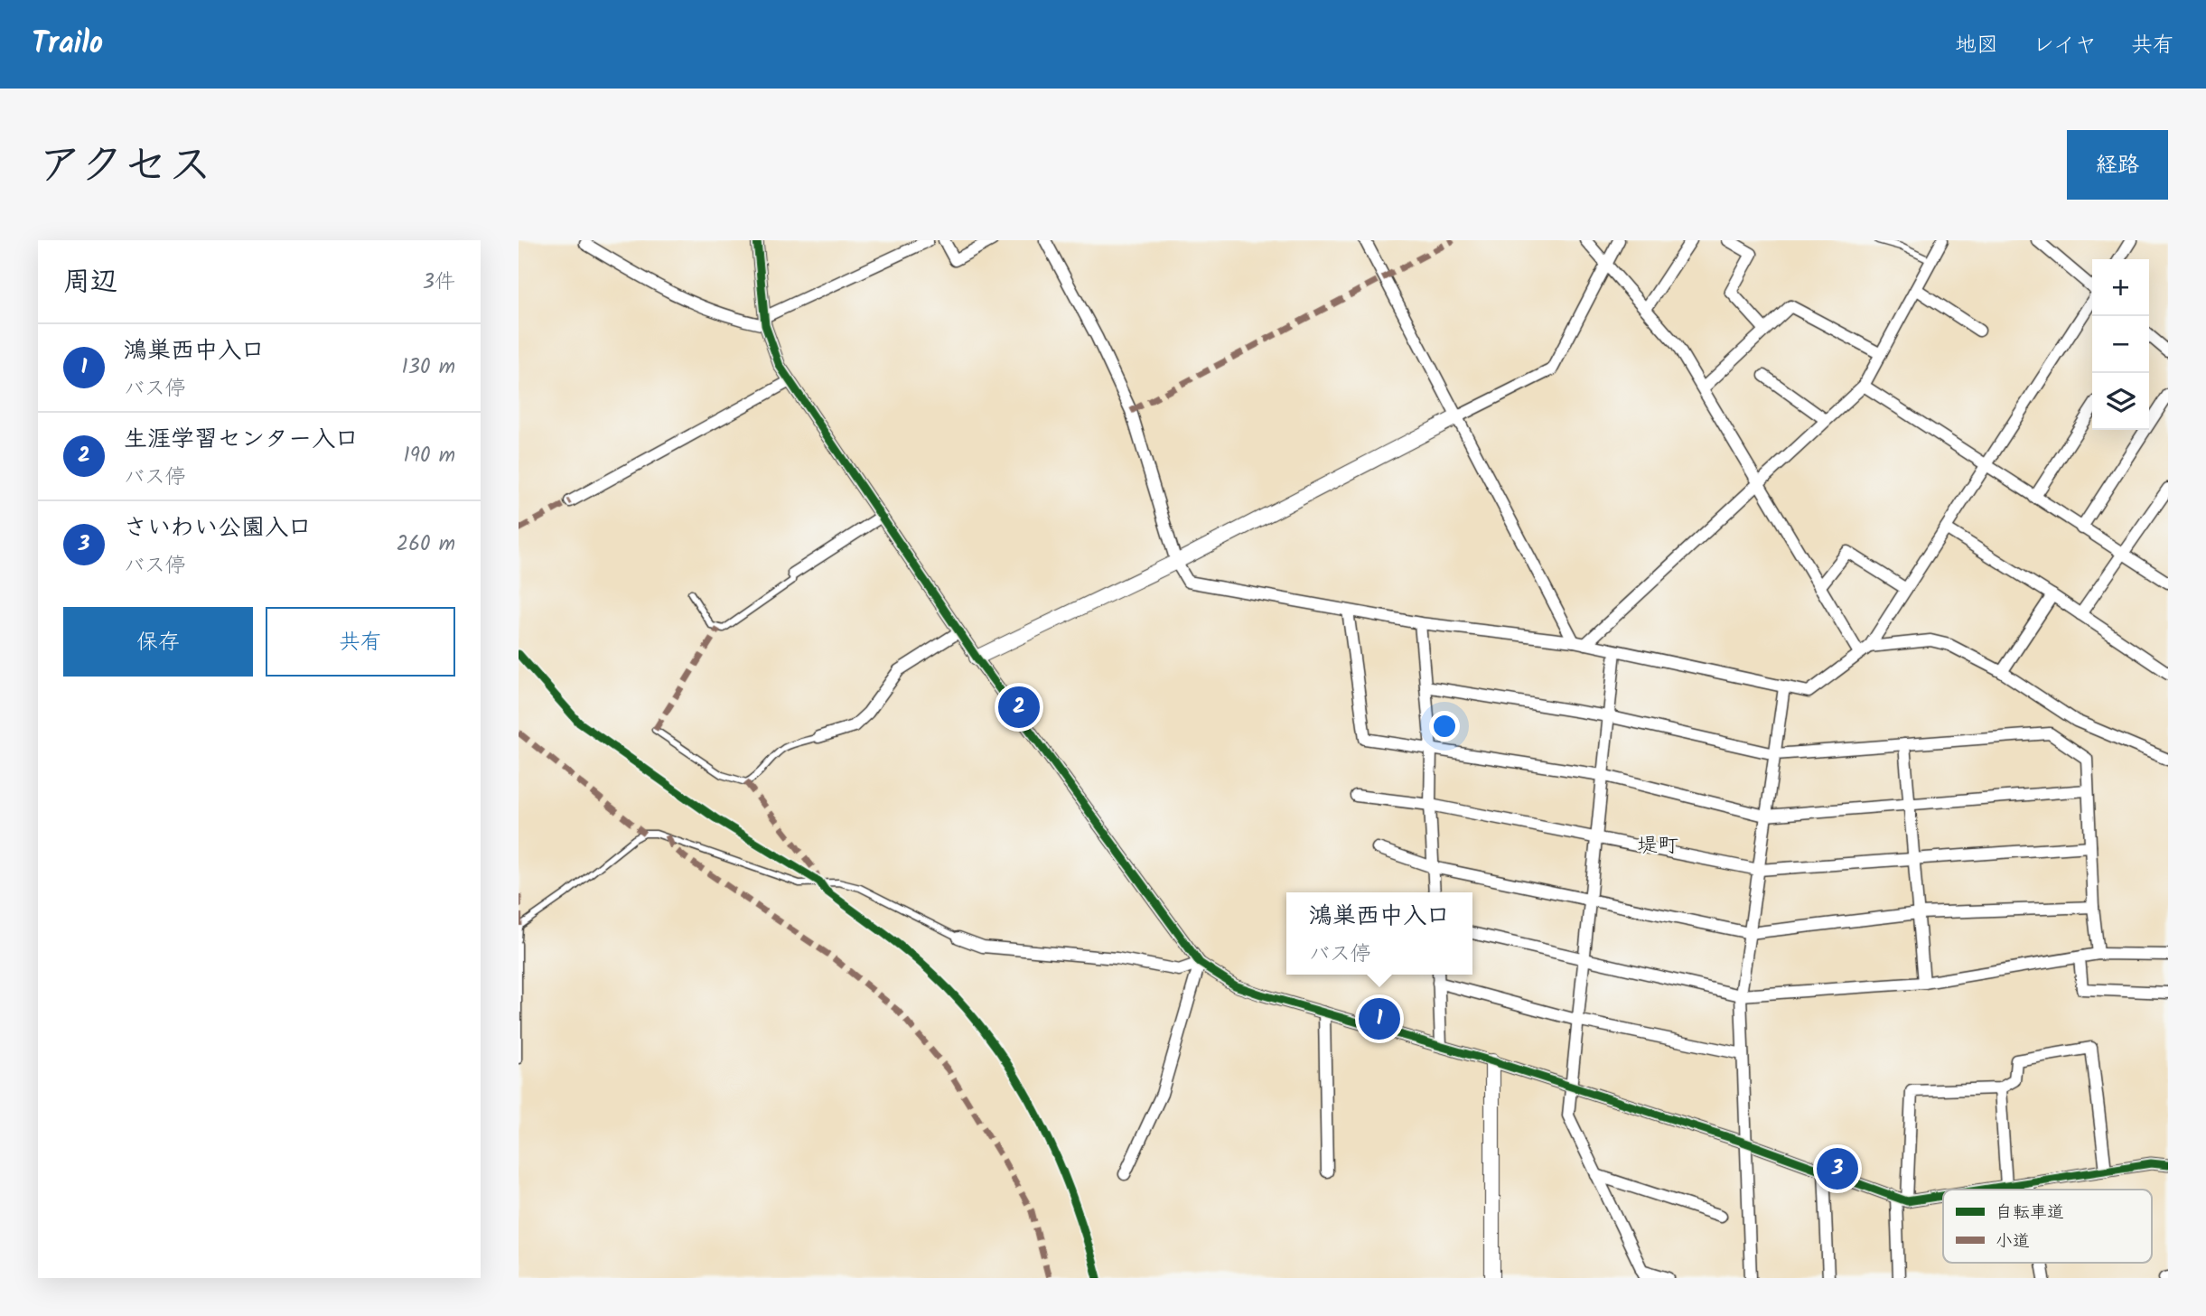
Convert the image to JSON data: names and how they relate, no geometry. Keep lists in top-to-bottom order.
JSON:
{
  "districts": ["堤町"],
  "legend": ["自転車道", "小道"],
  "page": {
    "header": "Trailo",
    "nav": ["地図", "レイヤ", "共有"],
    "title": "アクセス",
    "buttons": [
      "経路",
      ["保存", "共有"]
    ],
    "heading": ["周辺", "3件"],
    "map_buttons": ["+", "−"],
    "list": [
      {
        "mark": "1",
        "name": "鴻巣西中入口",
        "note": "バス停",
        "value": "130 m"
      },
      {
        "mark": "2",
        "name": "生涯学習センター入口",
        "note": "バス停",
        "value": "190 m"
      },
      {
        "mark": "3",
        "name": "さいわい公園入口",
        "note": "バス停",
        "value": "260 m"
      }
    ],
    "pins": ["2", "1", "3"],
    "popup": ["鴻巣西中入口", "バス停"]
  }
}
